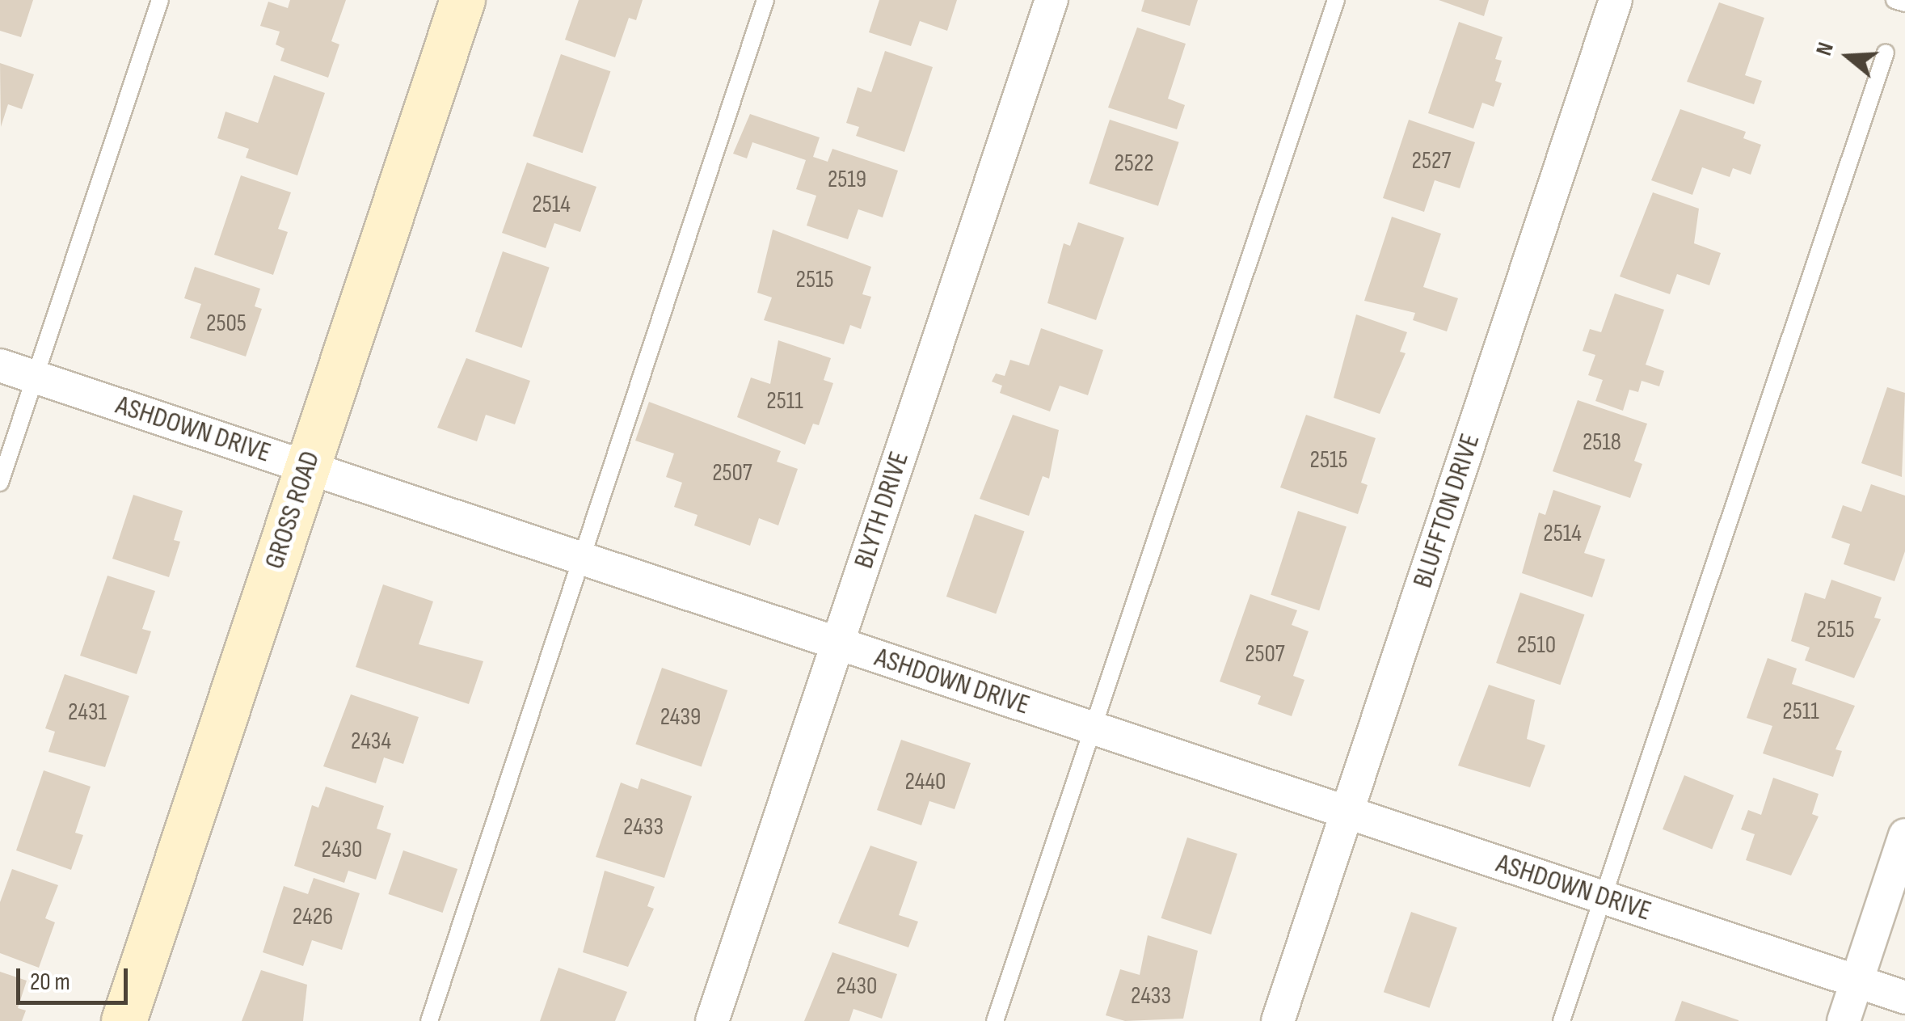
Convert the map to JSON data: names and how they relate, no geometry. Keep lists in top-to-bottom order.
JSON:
{
  "streets": {
    "street": [
      "ASHDOWN DRIVE",
      "GROSS ROAD",
      "BLYTH DRIVE",
      "BLUFFTON DRIVE"
    ]
  },
  "crossings": [
    ["ASHDOWN DRIVE", "GROSS ROAD"],
    ["ASHDOWN DRIVE", "BLYTH DRIVE"],
    ["ASHDOWN DRIVE", "BLUFFTON DRIVE"]
  ],
  "house_numbers": [
    "2527",
    "2522",
    "2519",
    "2514",
    "2515",
    "2505",
    "2511",
    "2518",
    "2515",
    "2507",
    "2514",
    "2515",
    "2510",
    "2507",
    "2511",
    "2431",
    "2439",
    "2434",
    "2440",
    "2433",
    "2430",
    "2426",
    "2430",
    "2433"
  ],
  "scale_bar": "20 m",
  "north": "left"
}
